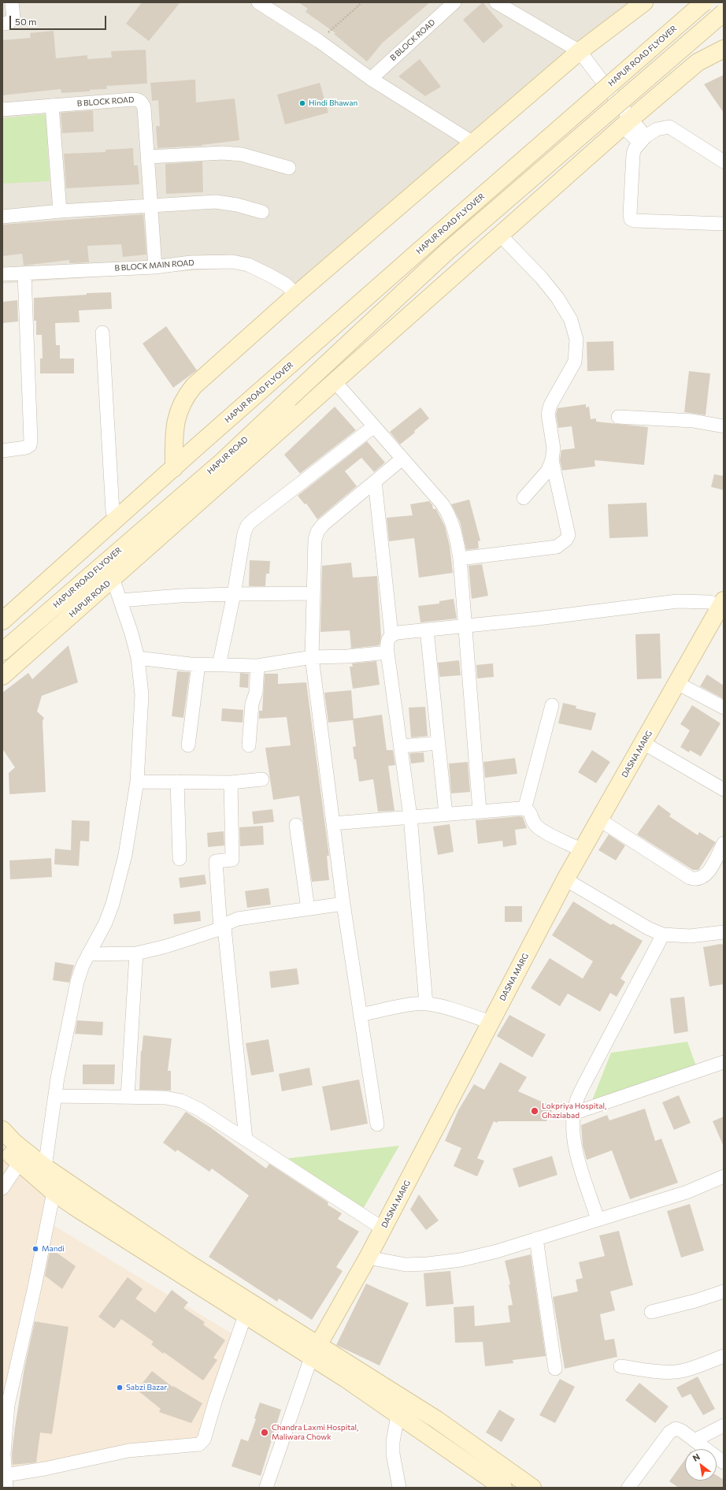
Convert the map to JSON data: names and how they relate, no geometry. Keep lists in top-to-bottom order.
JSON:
{
  "streets": {
    "street": [
      "B BLOCK ROAD",
      "HAPUR ROAD FLYOVER",
      "B BLOCK MAIN ROAD",
      "HAPUR ROAD",
      "DASNA MARG"
    ]
  },
  "crossings": [
    ["B BLOCK ROAD", "B BLOCK MAIN ROAD"],
    ["HAPUR ROAD FLYOVER", "HAPUR ROAD"]
  ],
  "places": [
    "Hindi Bhawan",
    "Lokpriya Hospital, Ghaziabad",
    "Mandi",
    "Sabzi Bazar",
    "Chandra Laxmi Hospital, Maliwara Chowk"
  ],
  "scale_bar": "50 m",
  "north": "top left"
}
